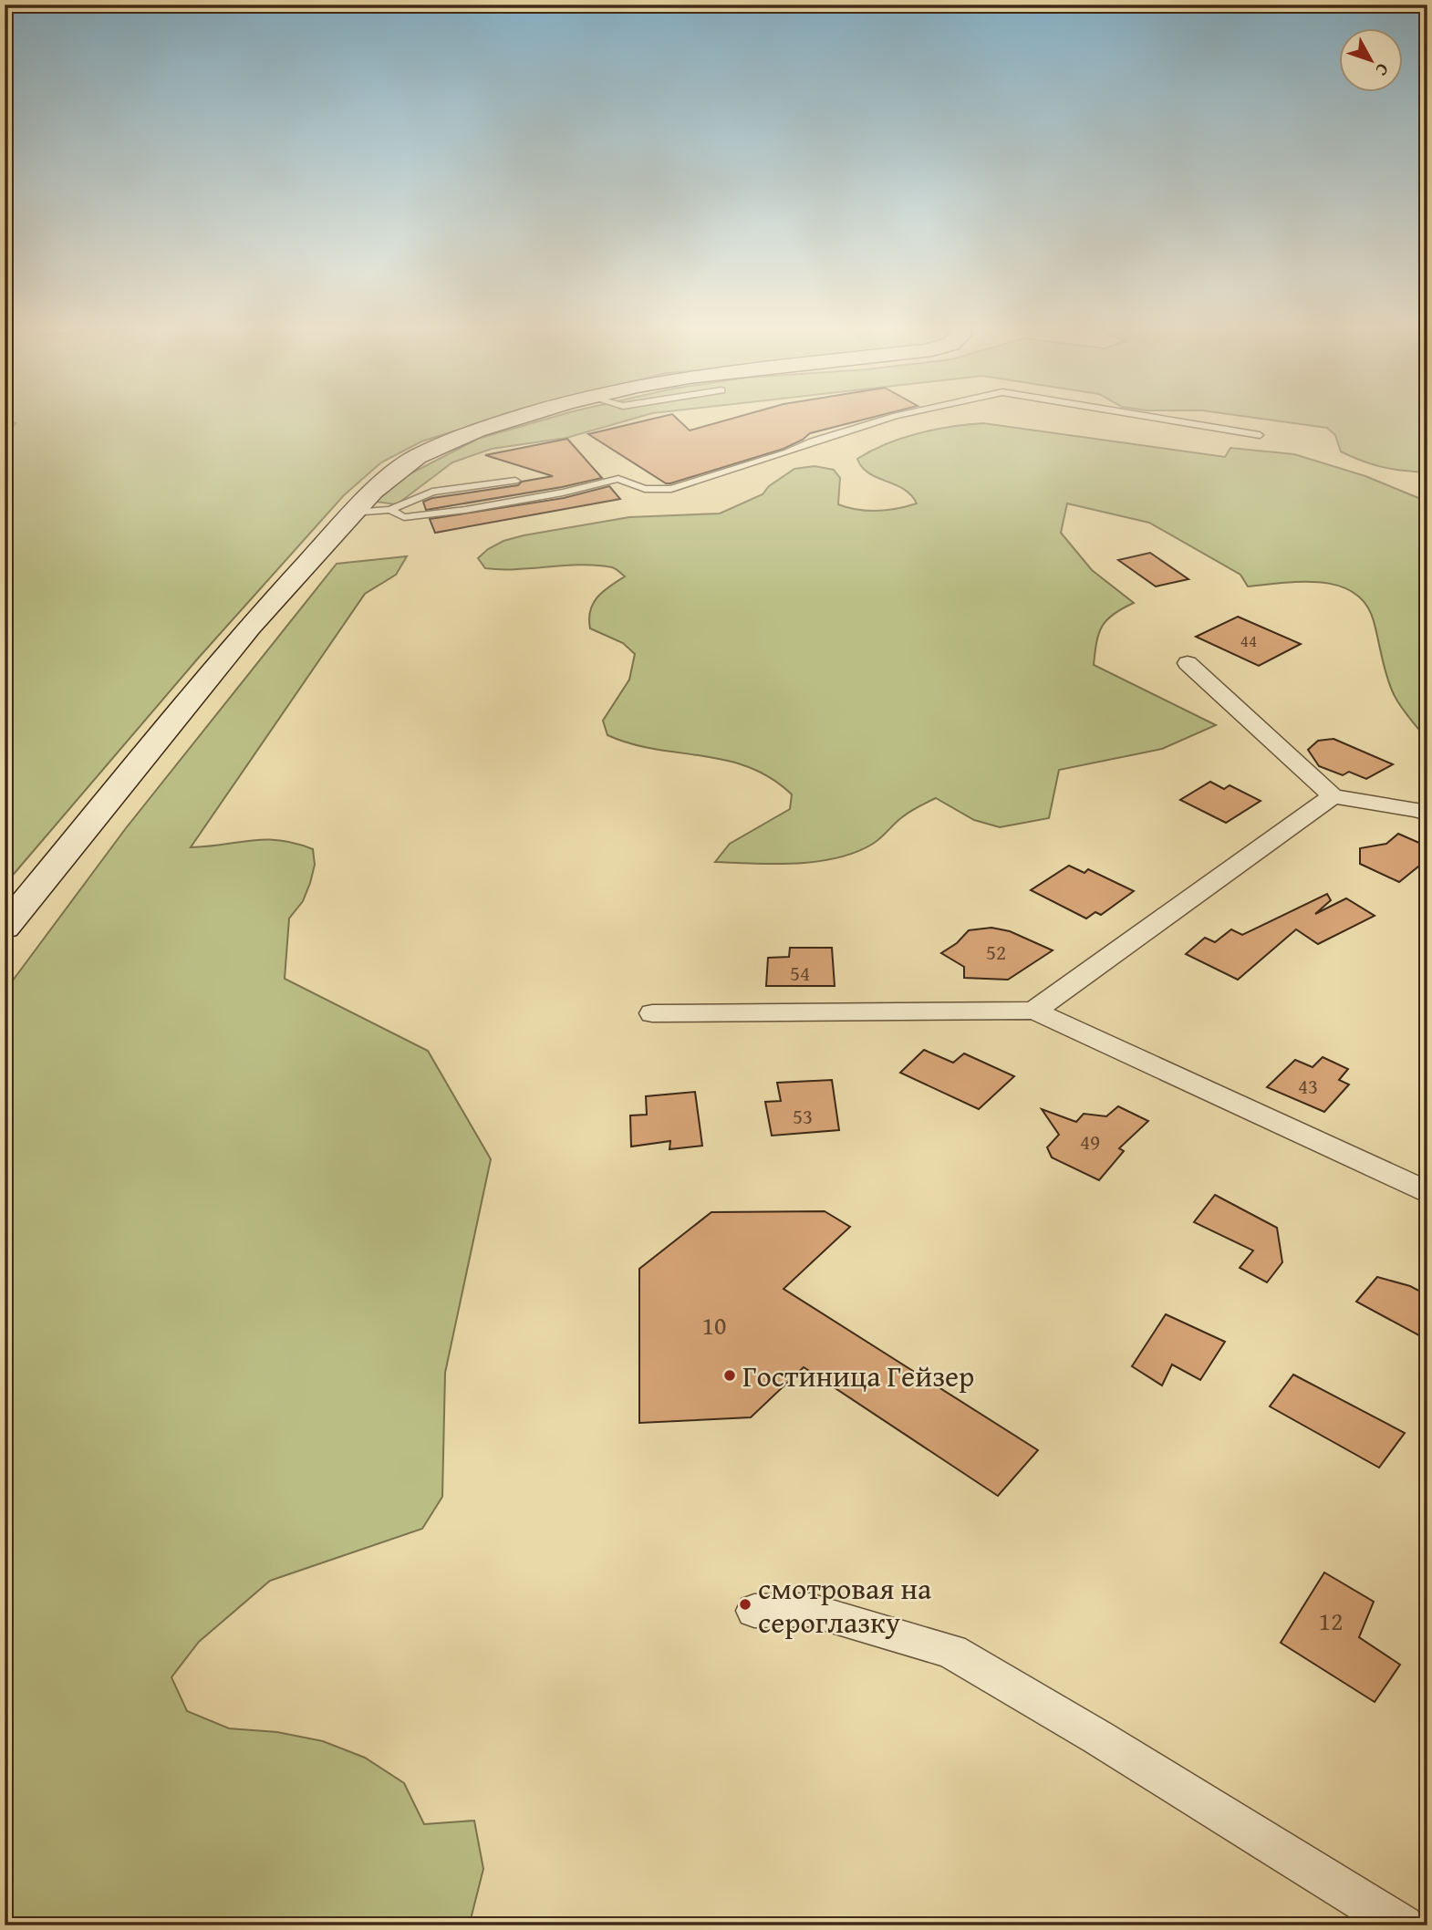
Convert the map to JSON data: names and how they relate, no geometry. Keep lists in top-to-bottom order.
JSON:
{
  "places": ["Гостиница Гейзер", "смотровая на сероглазку"],
  "house_numbers": [
    "44",
    "52",
    "54",
    "43",
    "53",
    "49",
    "10",
    "12"
  ],
  "north": "bottom right"
}
